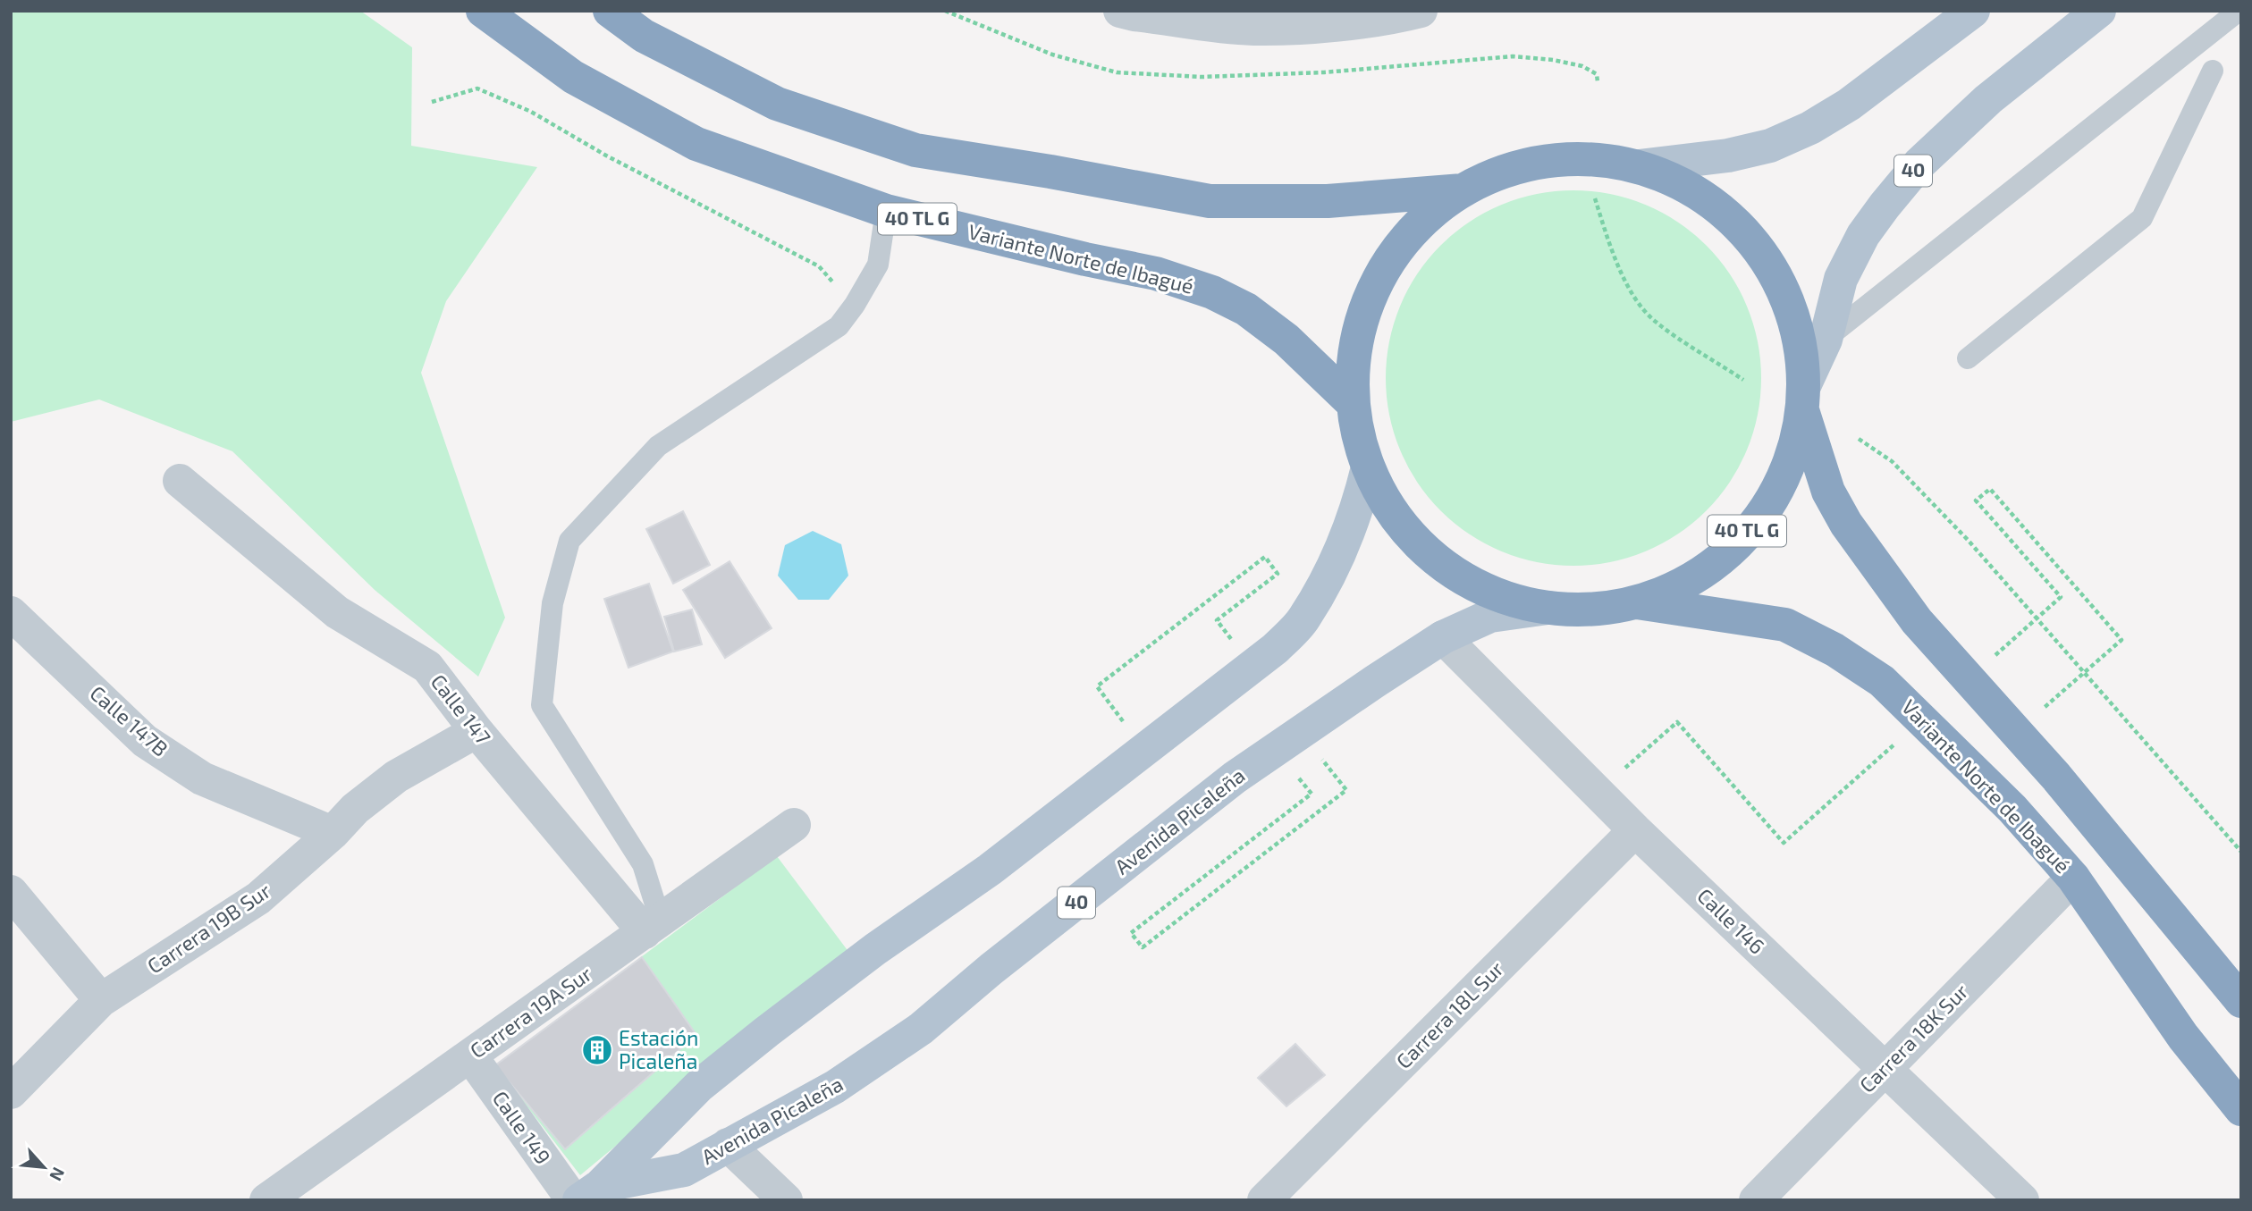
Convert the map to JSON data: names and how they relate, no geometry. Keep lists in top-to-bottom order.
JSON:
{
  "streets": {
    "highway": ["40 TL G", "Variante Norte de Ibagué"],
    "main road": ["40", "Avenida Picaleña"],
    "street": [
      "Calle 147",
      "Calle 147B",
      "Calle 146",
      "Carrera 19B Sur",
      "Carrera 19A Sur",
      "Carrera 18L Sur",
      "Carrera 18K Sur",
      "Calle 149"
    ]
  },
  "crossings": [
    ["40", "40 TL G"],
    ["40 TL G", "Variante Norte de Ibagué"],
    ["40 TL G", "Avenida Picaleña"],
    ["Variante Norte de Ibagué", "Carrera 18K Sur"],
    ["Calle 147", "Carrera 19B Sur"],
    ["Calle 147", "Carrera 19A Sur"],
    ["Calle 147B", "Carrera 19B Sur"],
    ["Avenida Picaleña", "Calle 146"],
    ["Avenida Picaleña", "Calle 149"],
    ["Calle 146", "Carrera 18L Sur"],
    ["Calle 146", "Carrera 18K Sur"],
    ["Carrera 19A Sur", "Calle 149"]
  ],
  "places": {
    "building": ["Estación Picaleña"]
  },
  "north": "bottom right"
}
